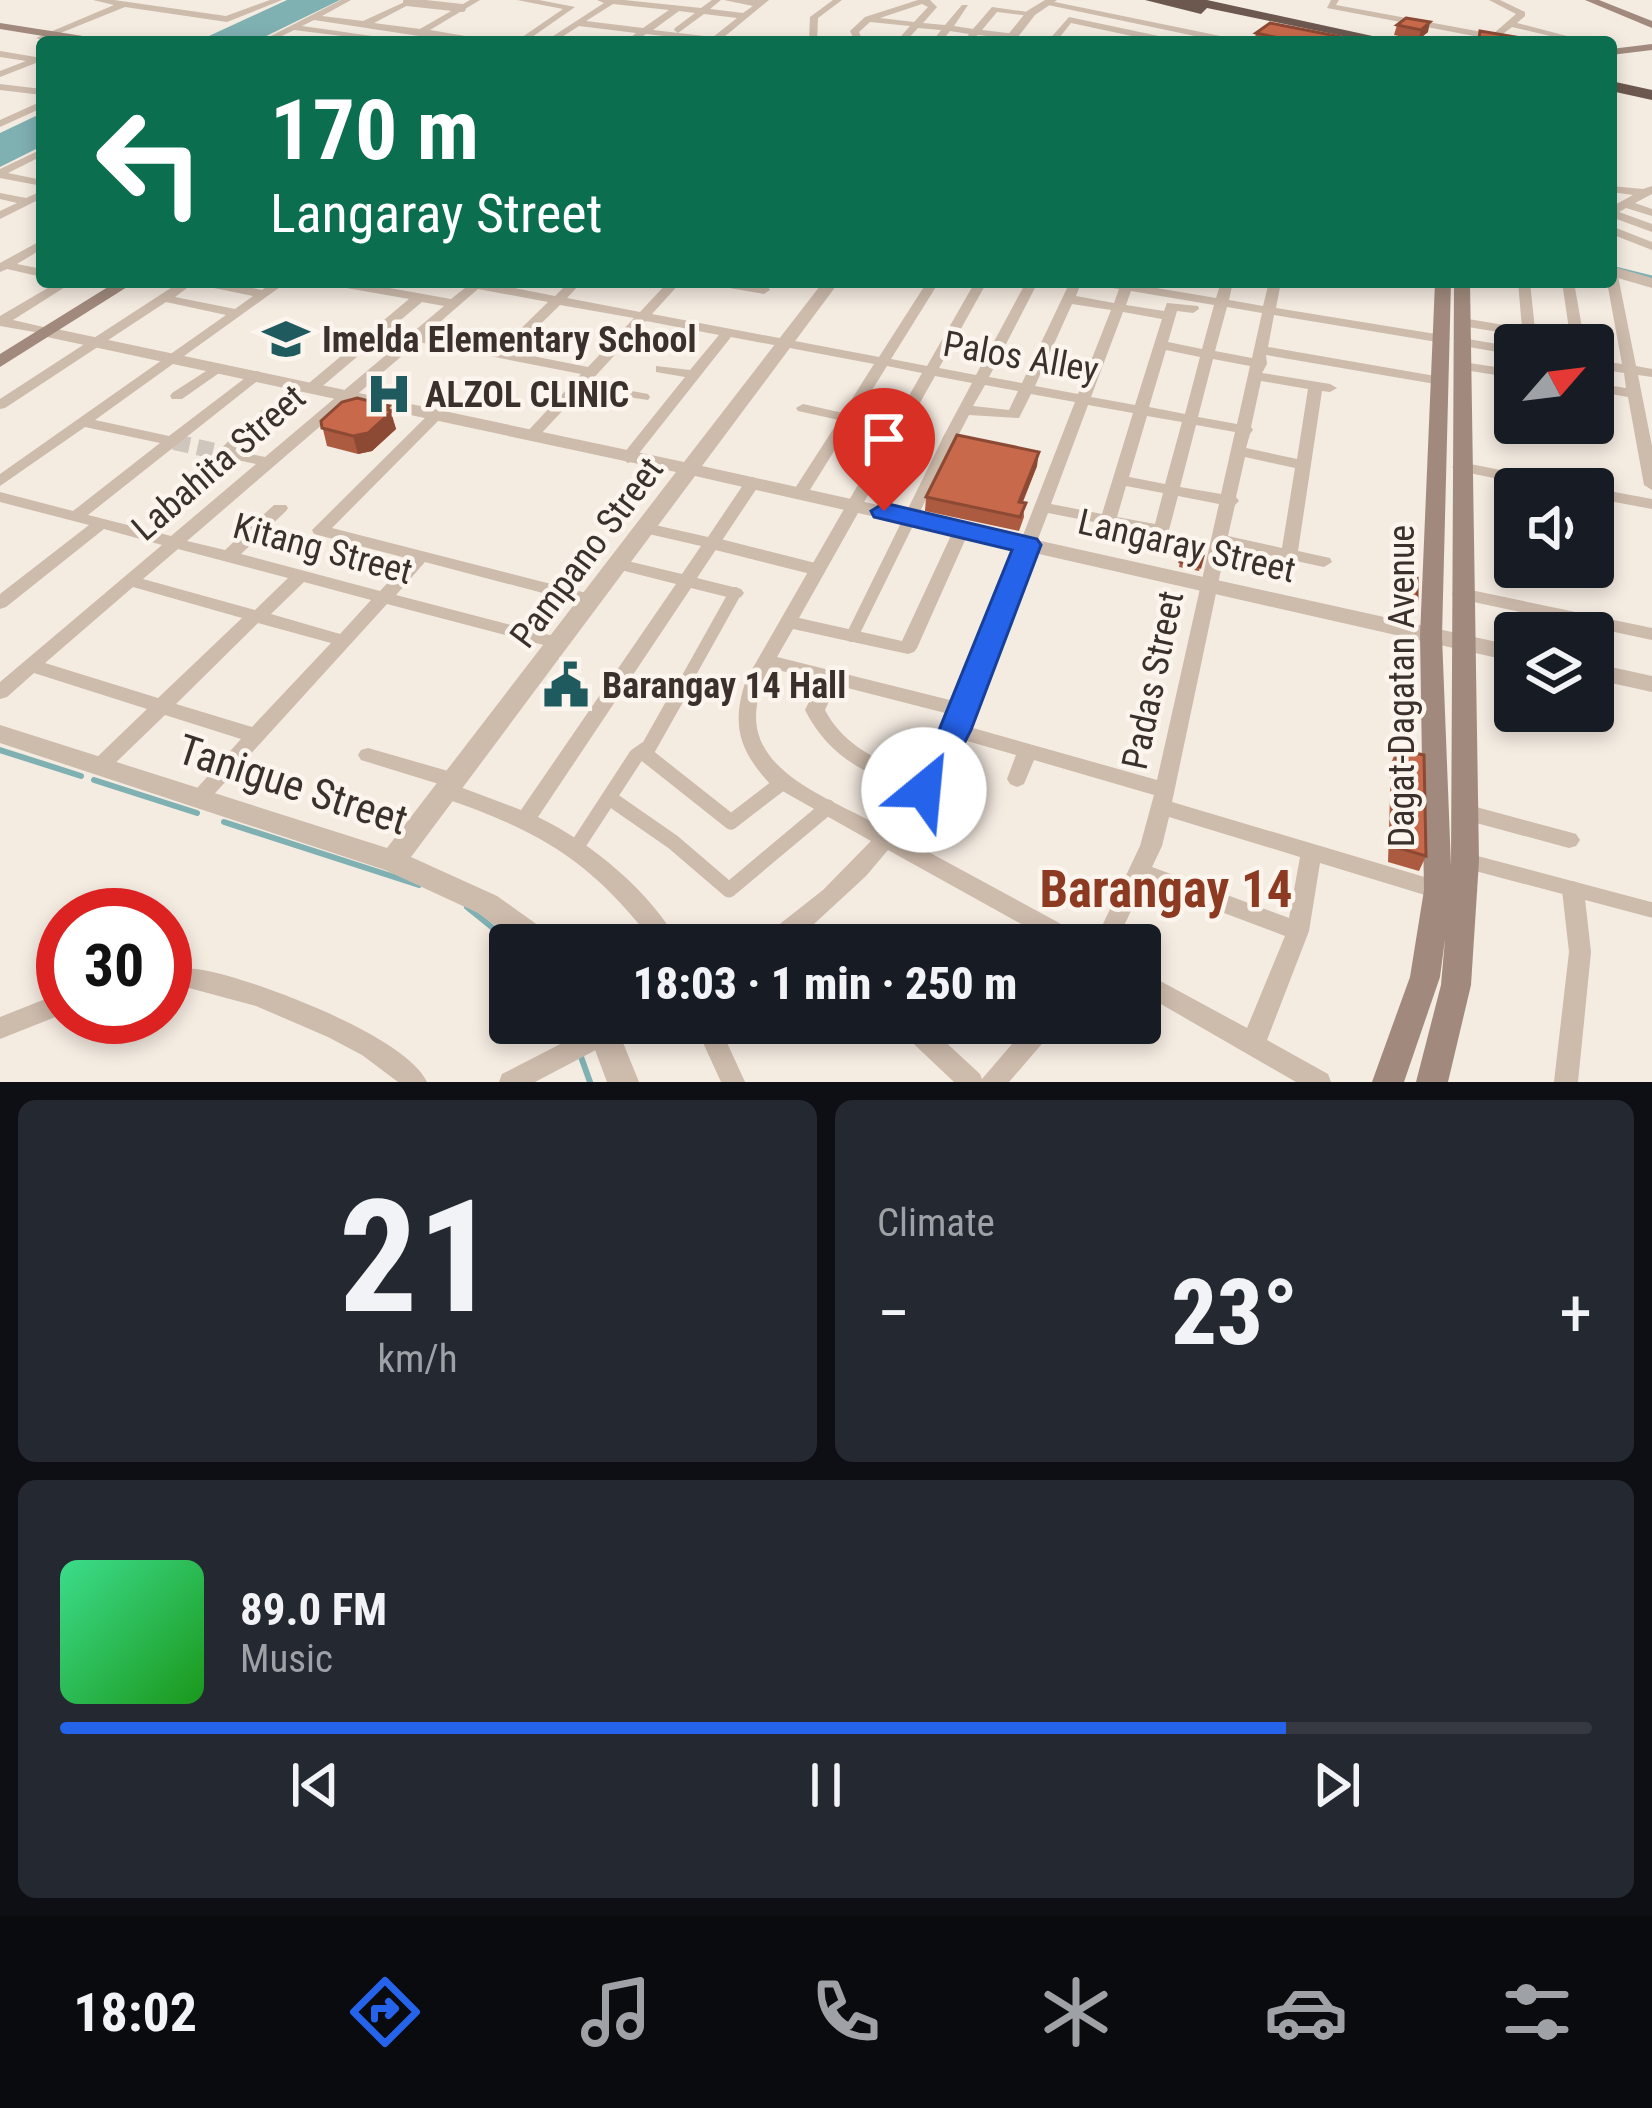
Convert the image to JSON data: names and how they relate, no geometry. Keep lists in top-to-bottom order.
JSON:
{
  "streets": {
    "main road": ["Dagat-Dagatan Avenue"],
    "street": [
      "Palos Alley",
      "Labahita Street",
      "Langaray Street",
      "Kitang Street",
      "Pampano Street",
      "Padas Street",
      "Tanigue Street"
    ]
  },
  "crossings": [
    ["Palos Alley", "Pampano Street"],
    ["Palos Alley", "Padas Street"],
    ["Labahita Street", "Langaray Street"],
    ["Labahita Street", "Kitang Street"],
    ["Langaray Street", "Pampano Street"],
    ["Langaray Street", "Padas Street"],
    ["Langaray Street", "Dagat-Dagatan Avenue"],
    ["Kitang Street", "Pampano Street"],
    ["Pampano Street", "Tanigue Street"]
  ],
  "districts": ["Barangay 14"],
  "places": {
    "school or university": ["Imelda Elementary School"],
    "hospital": ["ALZOL CLINIC"],
    "public building": ["Barangay 14 Hall"]
  },
  "north": "top right",
  "page": {
    "turn": ["170 m", "Langaray Street"],
    "limit": "30",
    "trip": "18:03 · 1 min · 250 m",
    "tile": [
      ["21", "km/h"],
      "Climate"
    ],
    "heat": ["−", "23°", "+"],
    "song": ["89.0 FM", "Music"],
    "tabs": "18:02"
  }
}
